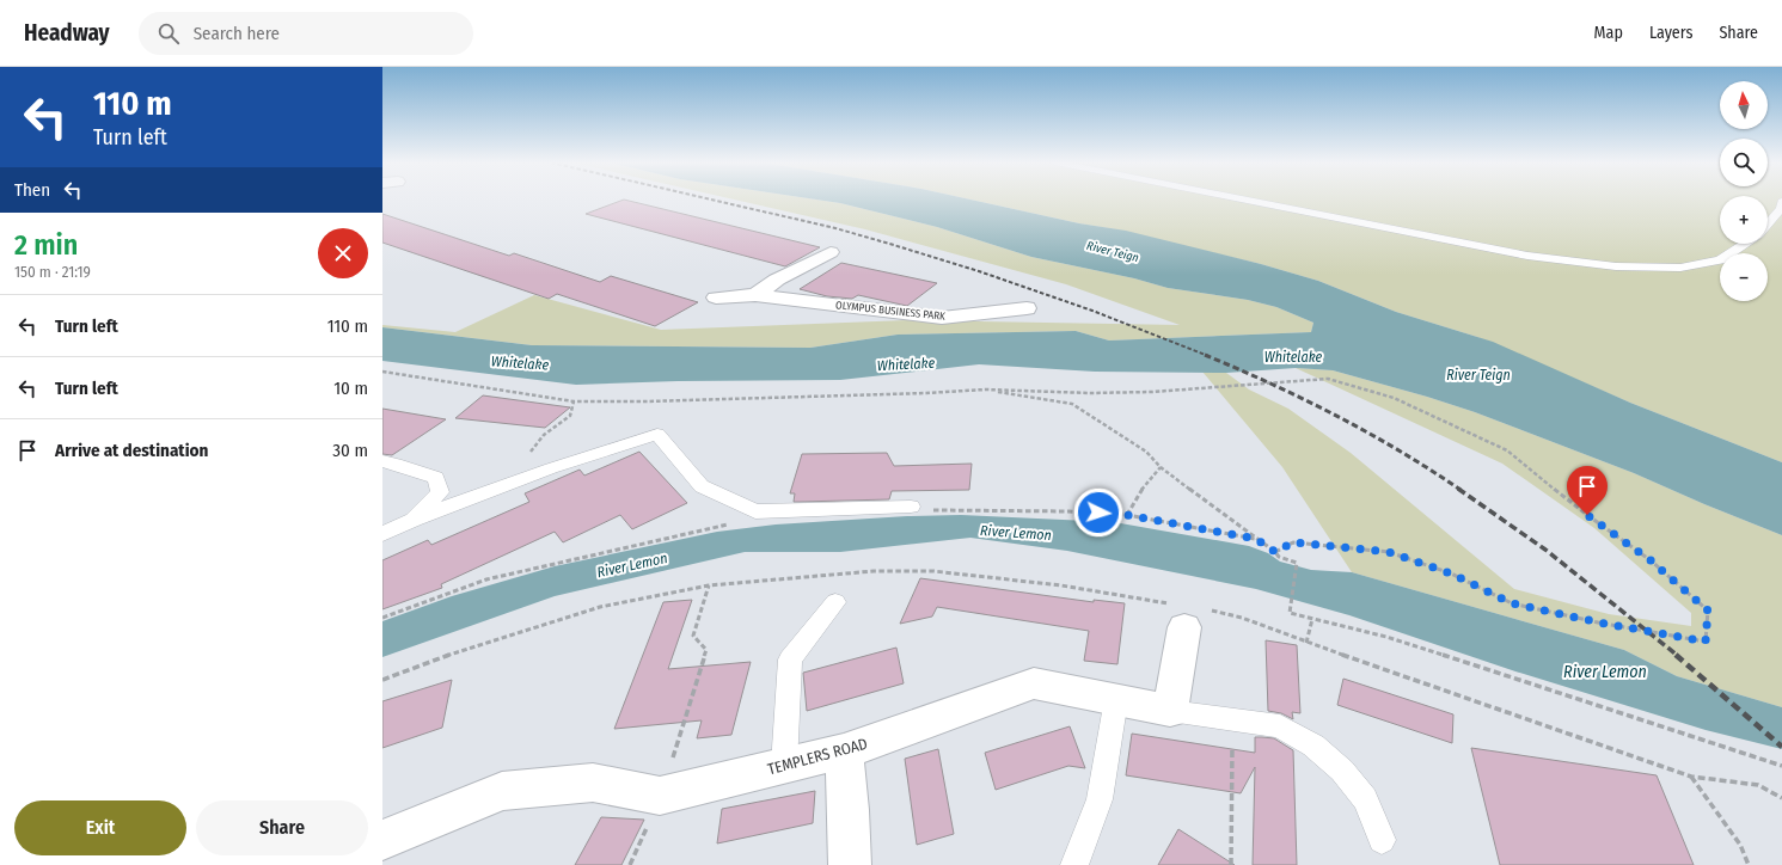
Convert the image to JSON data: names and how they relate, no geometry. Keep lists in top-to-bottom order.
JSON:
{
  "streets": {
    "street": ["OLYMPUS BUSINESS PARK", "TEMPLERS ROAD"]
  },
  "water": ["River Teign", "Whitelake", "River Lemon"],
  "north": "top",
  "page": {
    "header": "Headway",
    "search": "Search here",
    "nav": ["Map", "Layers", "Share"],
    "turn": ["110 m", "Turn left"],
    "map_buttons": ["+", "−"],
    "then": "Then",
    "heading": ["2 min", "150 m · 21:19"],
    "list": [
      {
        "name": "Turn left",
        "value": "110 m"
      },
      {
        "name": "Turn left",
        "value": "10 m"
      },
      {
        "name": "Arrive at destination",
        "value": "30 m"
      }
    ],
    "buttons": ["Exit", "Share"]
  }
}
